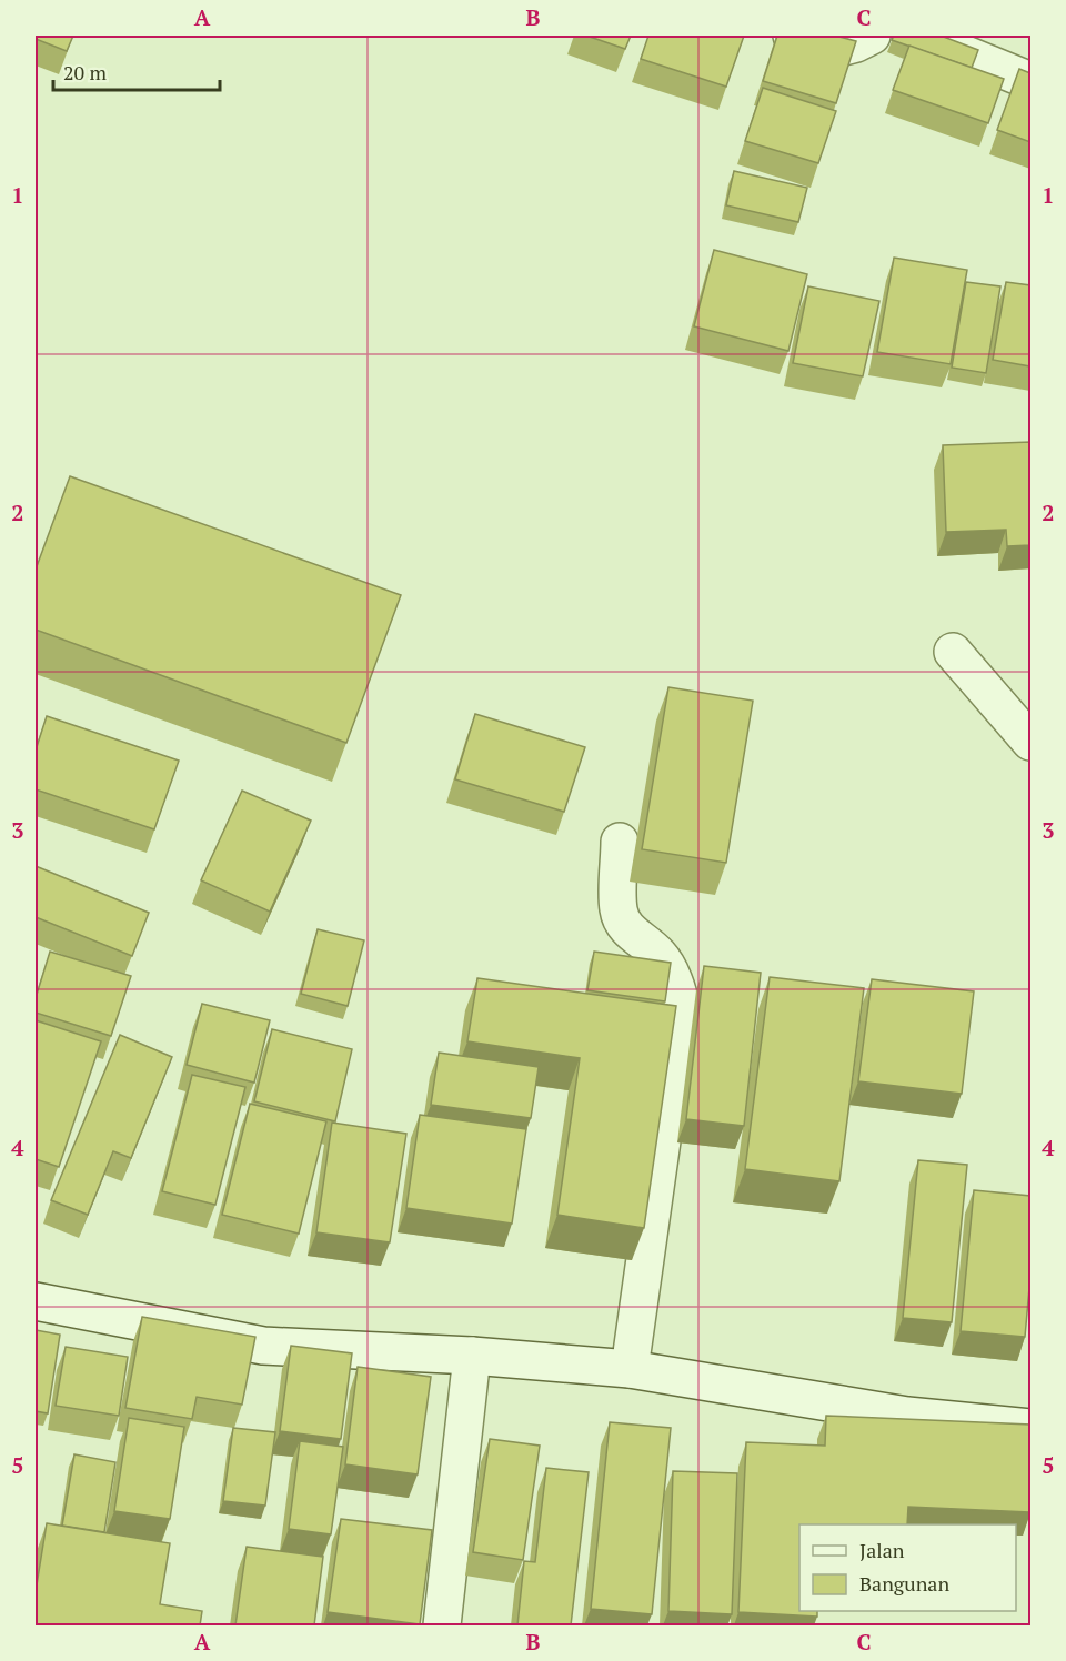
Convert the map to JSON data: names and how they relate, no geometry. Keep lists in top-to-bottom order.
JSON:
{
  "legend": ["Jalan", "Bangunan"],
  "scale_bar": "20 m",
  "grid": {
    "columns": ["A", "B", "C"],
    "rows": [
      "1",
      "2",
      "3",
      "4",
      "5"
    ]
  }
}
